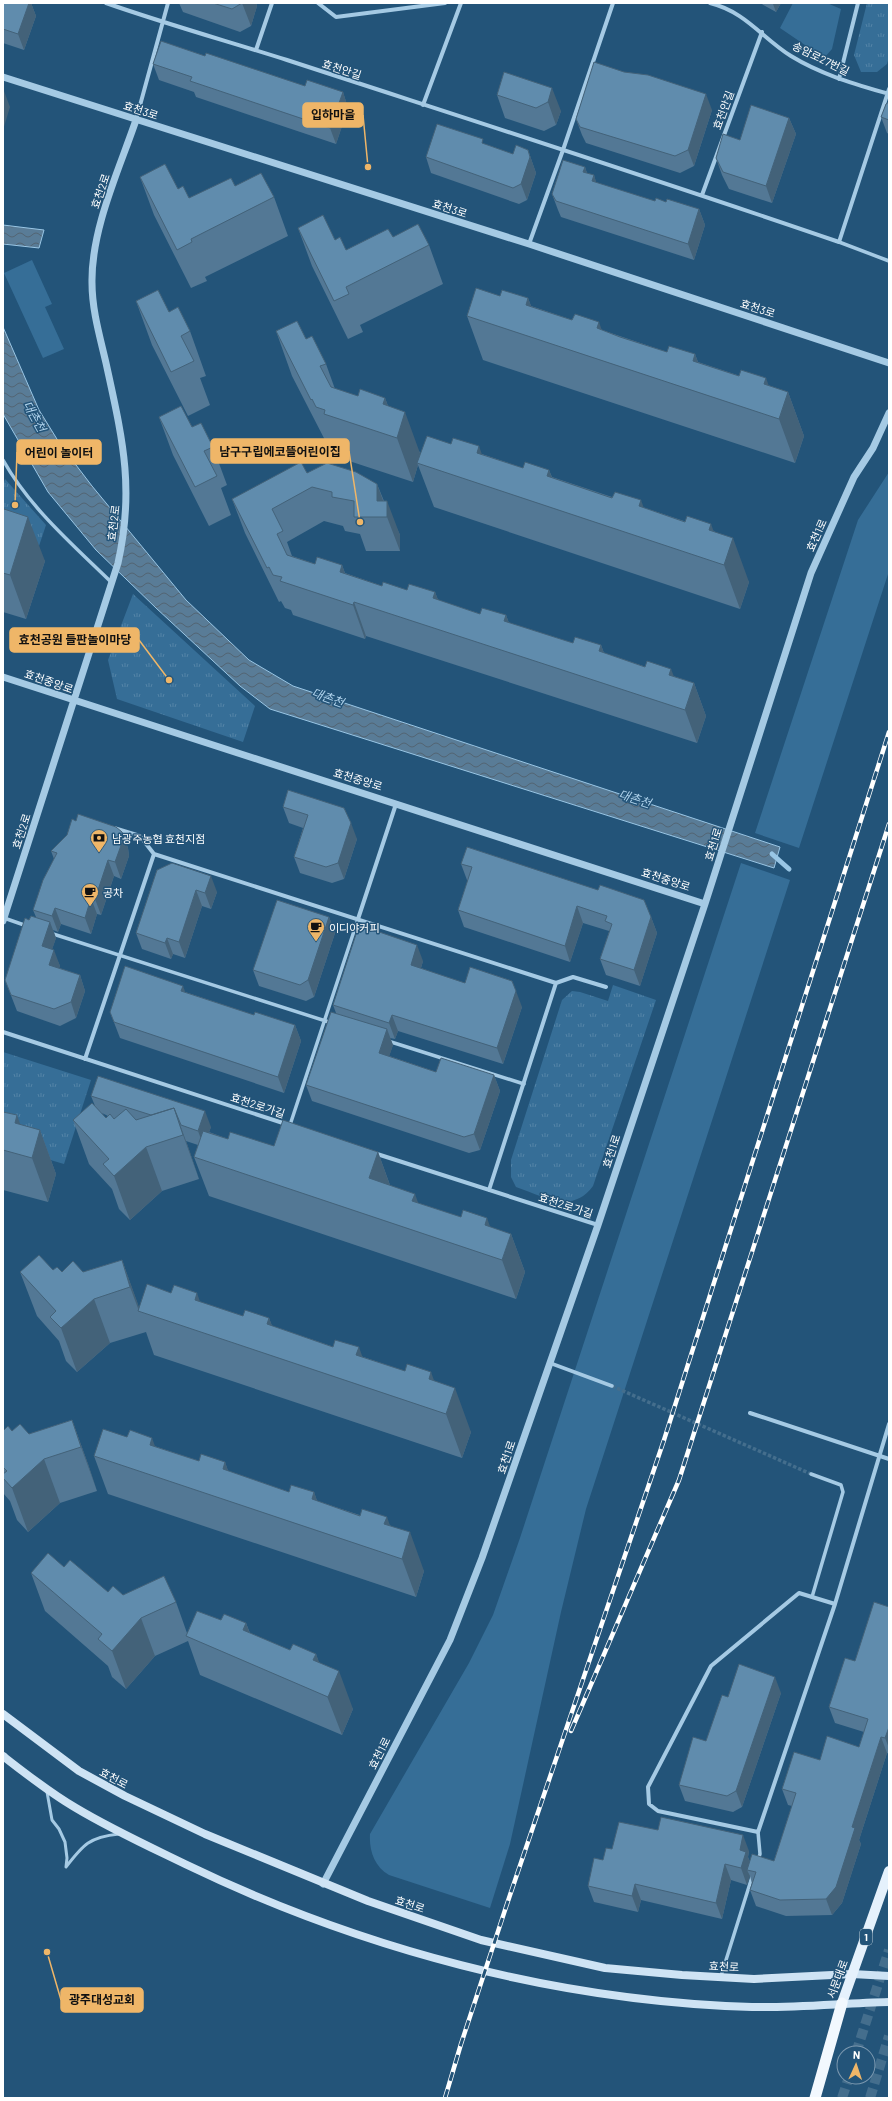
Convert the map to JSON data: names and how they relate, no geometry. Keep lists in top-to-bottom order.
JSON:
{
  "streets": {
    "highway": ["1", "서문대로"],
    "main road": ["효천로"],
    "street": [
      "송암로27번길",
      "효천안길",
      "효천3로",
      "효천2로",
      "효천1로",
      "효천중앙로",
      "효천2로가길"
    ]
  },
  "crossings": [
    ["송암로27번길", "효천안길"],
    ["효천3로", "효천2로"],
    ["효천2로", "효천중앙로"],
    ["효천1로", "효천중앙로"],
    ["효천1로", "효천2로가길"],
    ["효천1로", "효천로"],
    ["효천로", "서문대로"]
  ],
  "water": ["대촌천"],
  "places": {
    "other": [
      "입하마을",
      "어린이 놀이터",
      "남구구립에코뜰어린이집",
      "효천공원 들판놀이마당",
      "광주대성교회"
    ],
    "bank": ["남광주농협 효천지점"],
    "cafe": ["공차", "이디야커피"]
  },
  "north": "top"
}
